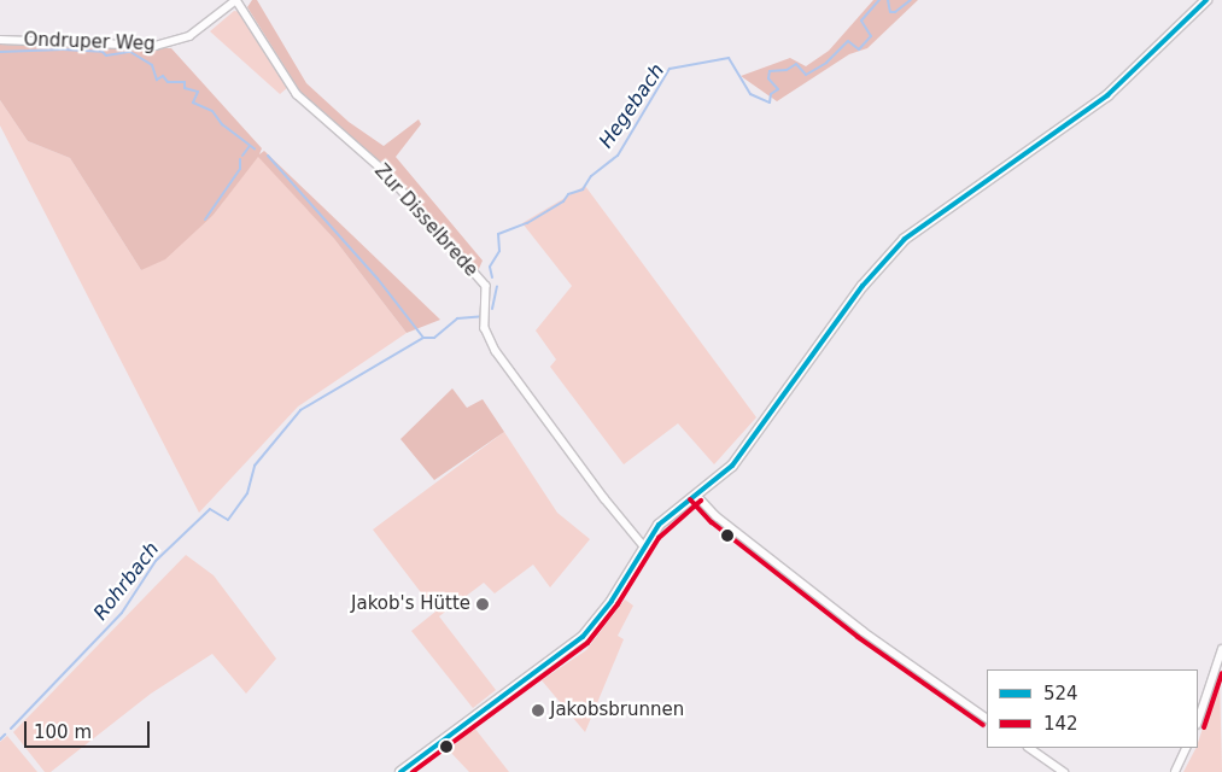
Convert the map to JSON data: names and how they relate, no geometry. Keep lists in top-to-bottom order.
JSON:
{
  "streets": {
    "street": ["Ondruper Weg", "Zur Disselbrede"]
  },
  "crossings": [
    ["Ondruper Weg", "Zur Disselbrede"]
  ],
  "water": ["Hegebach", "Rohrbach"],
  "places": ["Jakob's Hütte", "Jakobsbrunnen"],
  "lines": ["transit line 524", "transit line 142"],
  "legend": ["524", "142"],
  "scale_bar": "100 m"
}
